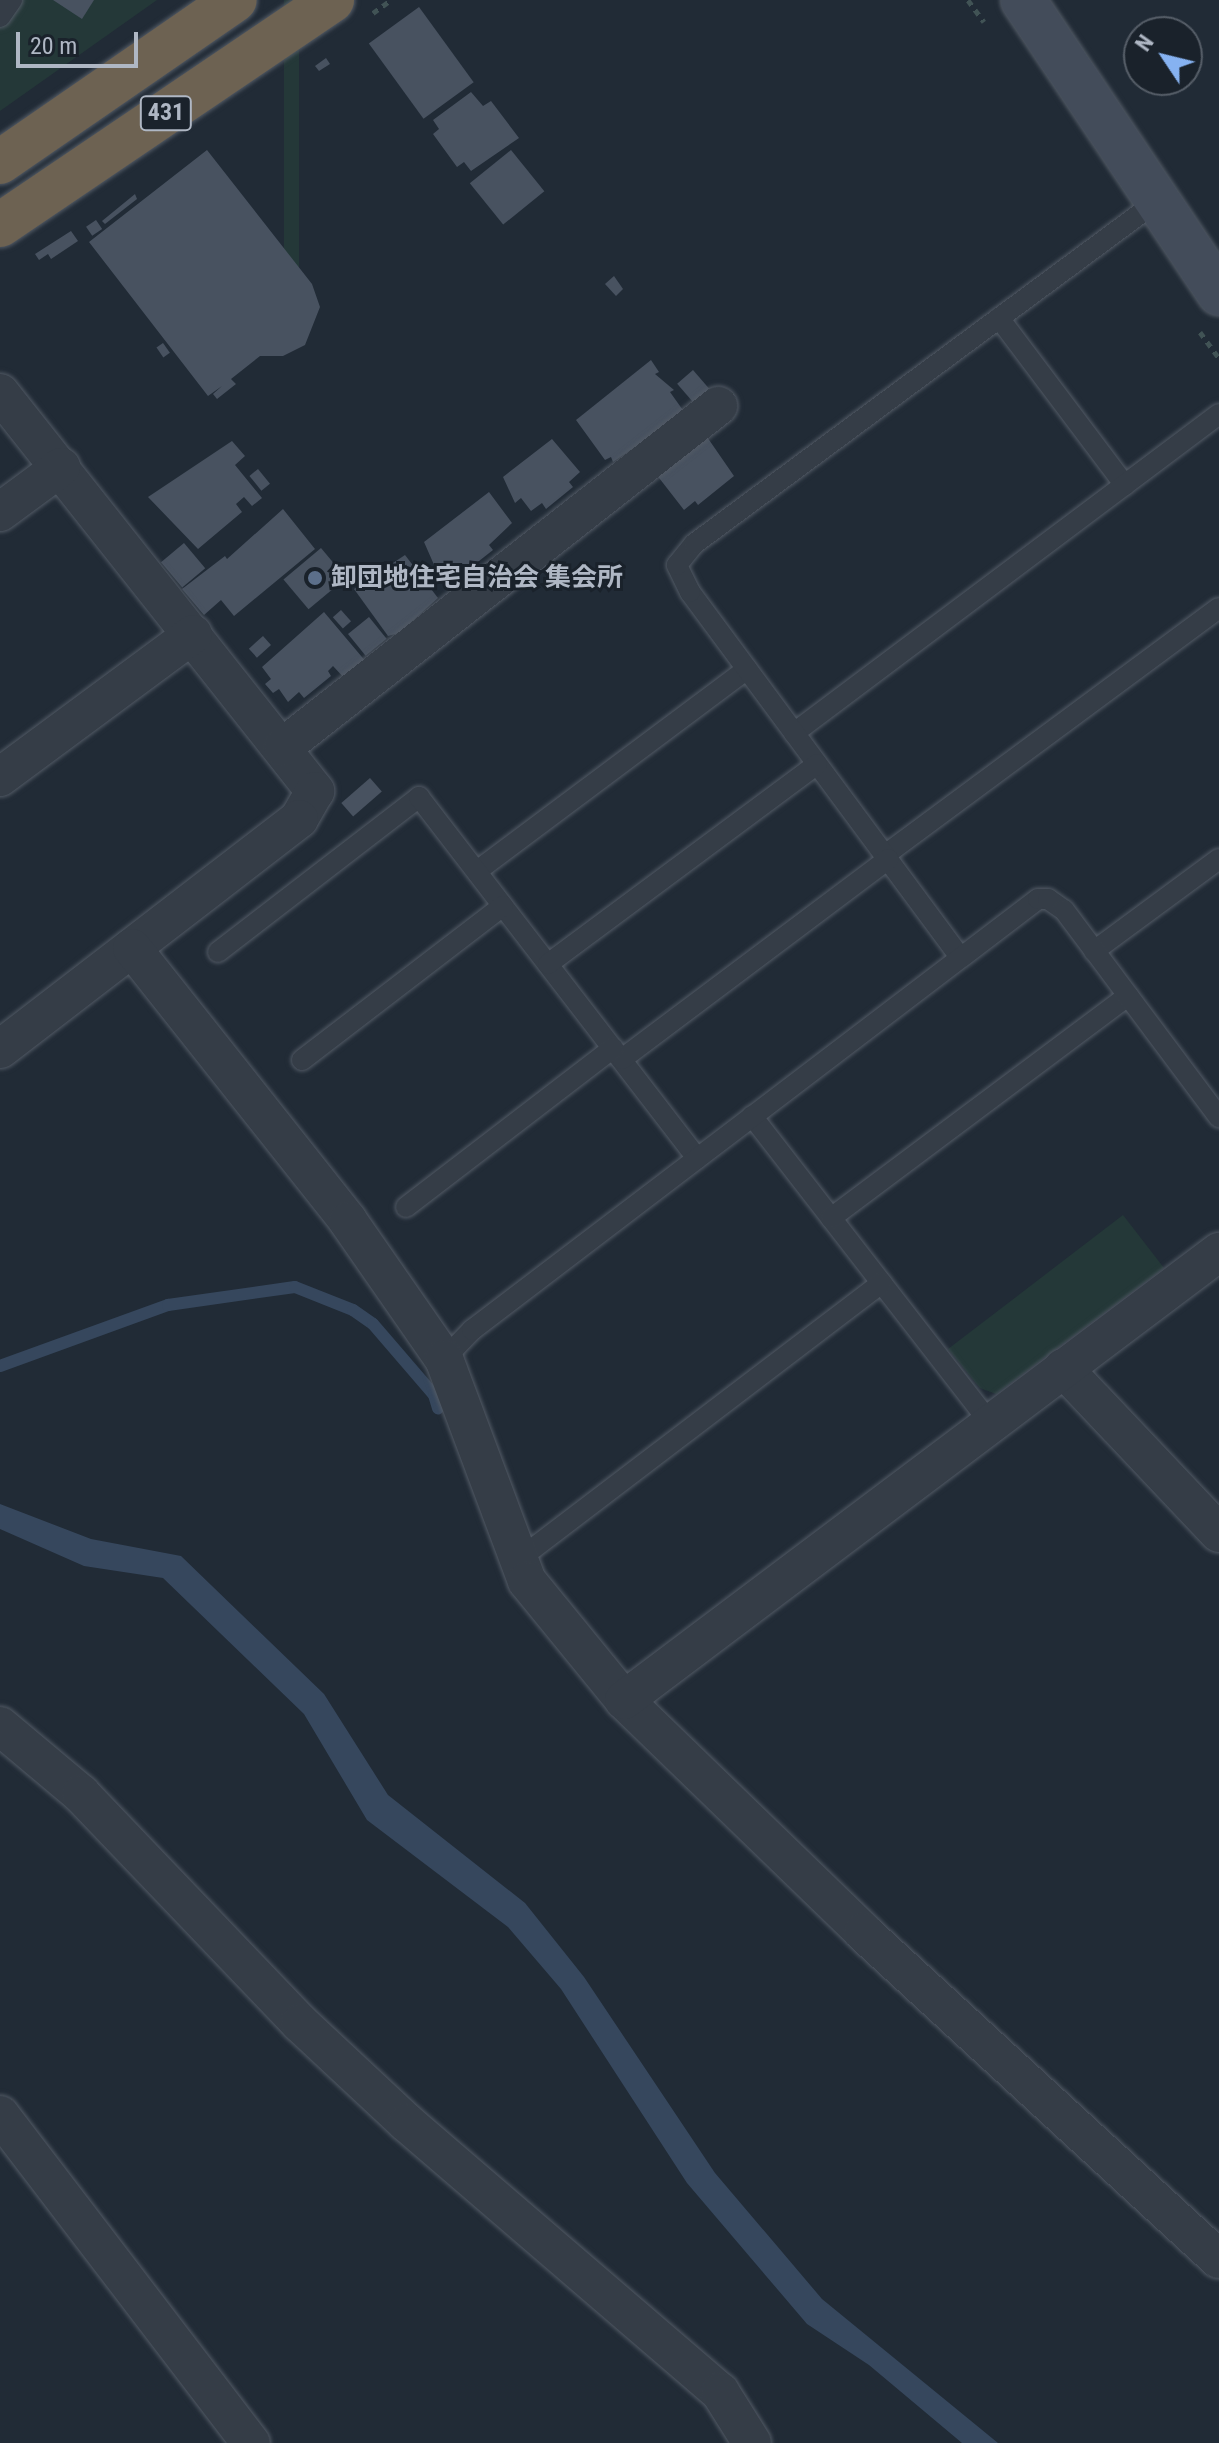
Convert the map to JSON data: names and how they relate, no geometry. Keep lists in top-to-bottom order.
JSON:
{
  "streets": {
    "highway": ["431"]
  },
  "places": ["卸団地住宅自治会 集会所"],
  "scale_bar": "20 m",
  "north": "top left"
}
